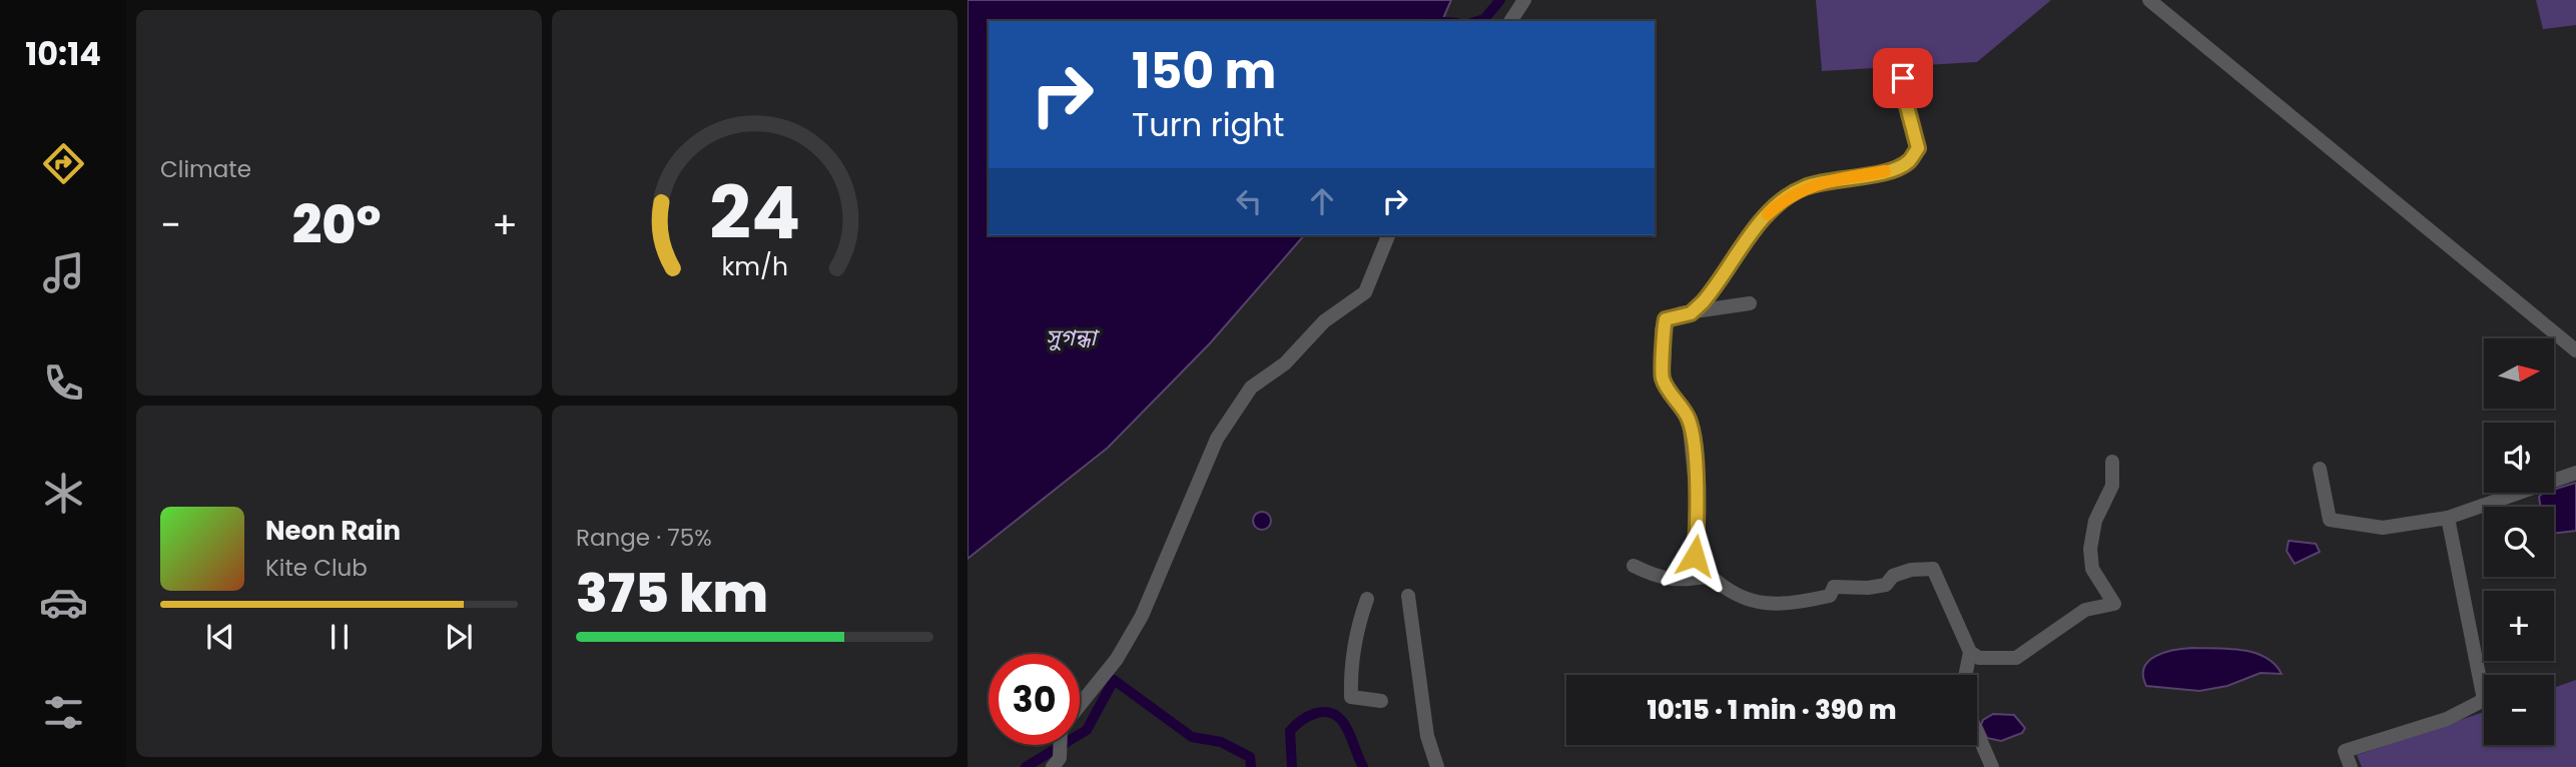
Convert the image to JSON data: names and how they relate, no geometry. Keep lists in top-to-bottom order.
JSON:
{
  "water": ["সুগন্ধা"],
  "north": "right",
  "page": {
    "tabs": "10:14",
    "tile": [
      "Climate",
      ["Range · 75%", "375 km"]
    ],
    "turn": ["150 m", "Turn right"],
    "heat": ["−", "20°", "+"],
    "map_buttons": ["+", "−"],
    "song": ["Neon Rain", "Kite Club"],
    "limit": "30",
    "trip": "10:15 · 1 min · 390 m",
    "gauge": ["24", "km/h"]
  }
}
